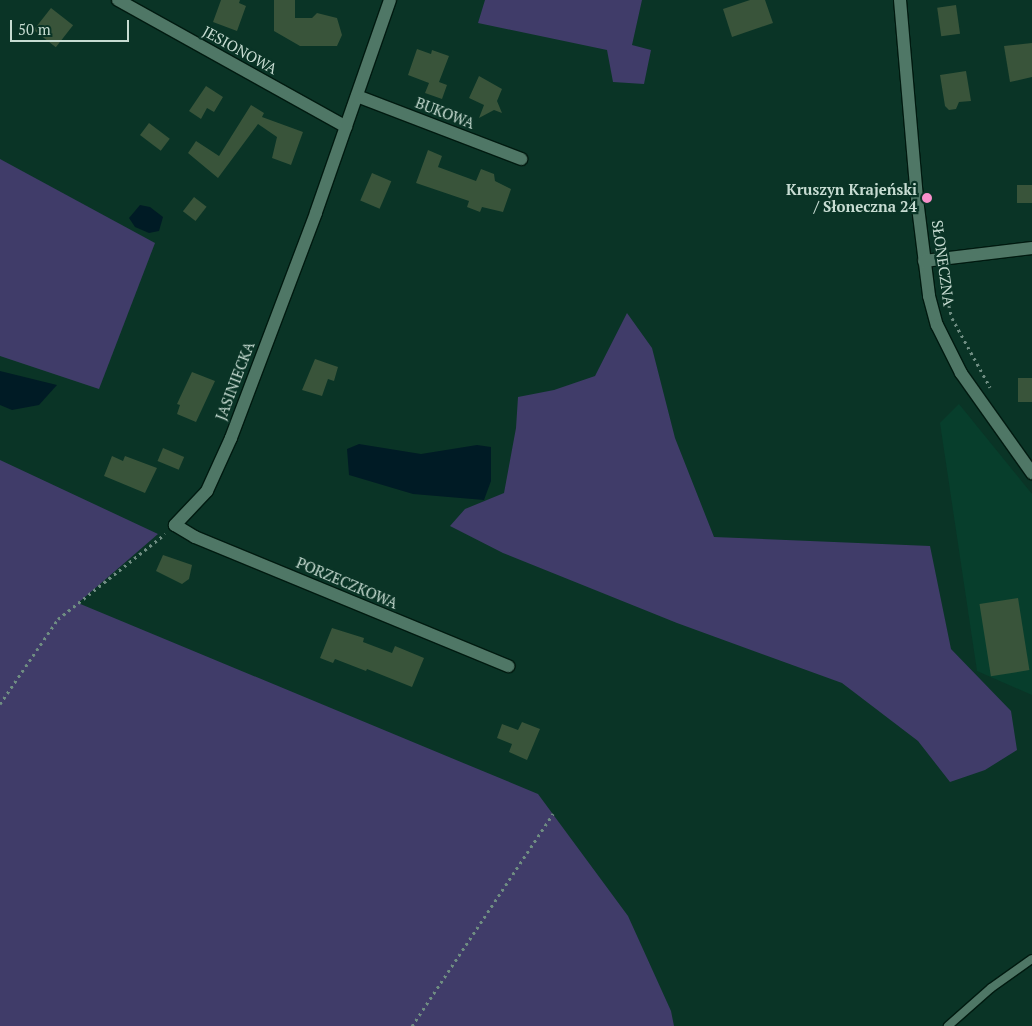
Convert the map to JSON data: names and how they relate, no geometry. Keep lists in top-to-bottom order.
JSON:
{
  "streets": {
    "street": [
      "JESIONOWA",
      "BUKOWA",
      "SŁONECZNA",
      "JASINIECKA",
      "PORZECZKOWA"
    ]
  },
  "crossings": [
    ["JESIONOWA", "JASINIECKA"],
    ["BUKOWA", "JASINIECKA"],
    ["JASINIECKA", "PORZECZKOWA"]
  ],
  "places": ["Kruszyn Krajeński / Słoneczna 24"],
  "scale_bar": "50 m"
}
